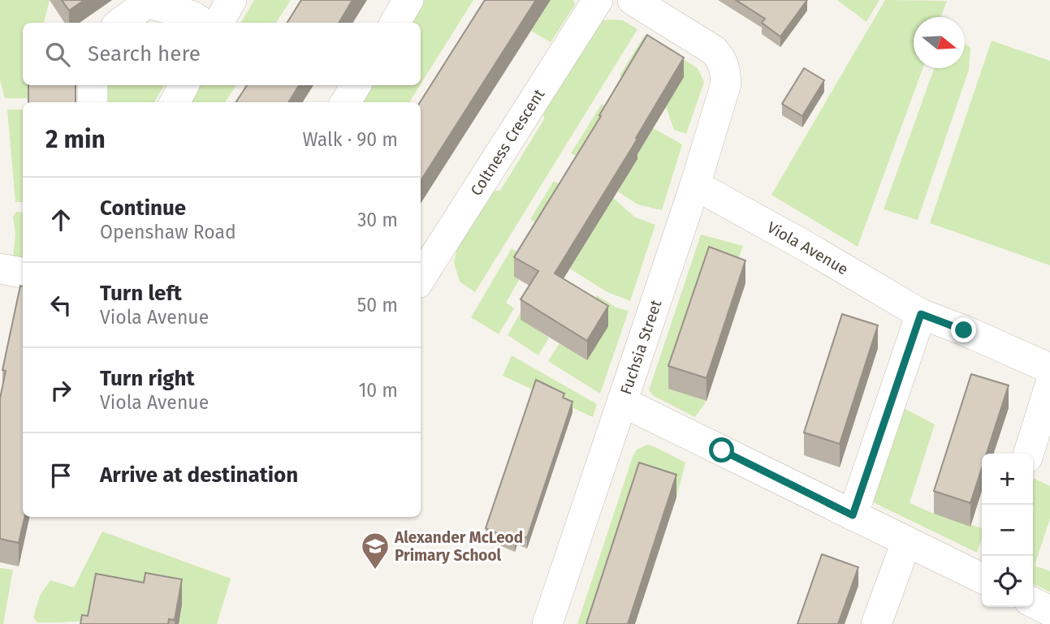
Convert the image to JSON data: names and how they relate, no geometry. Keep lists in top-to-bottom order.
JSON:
{
  "streets": {
    "street": ["Coltness Crescent", "Viola Avenue", "Fuchsia Street"]
  },
  "crossings": [
    ["Viola Avenue", "Fuchsia Street"]
  ],
  "places": {
    "school or university": ["Alexander McLeod Primary School"]
  },
  "north": "right",
  "page": {
    "search": "Search here",
    "heading": ["2 min", "Walk · 90 m"],
    "list": [
      ["Continue", "Openshaw Road", "30 m"],
      ["Turn left", "Viola Avenue", "50 m"],
      ["Turn right", "Viola Avenue", "10 m"],
      "Arrive at destination"
    ],
    "map_buttons": ["+", "−"]
  }
}
